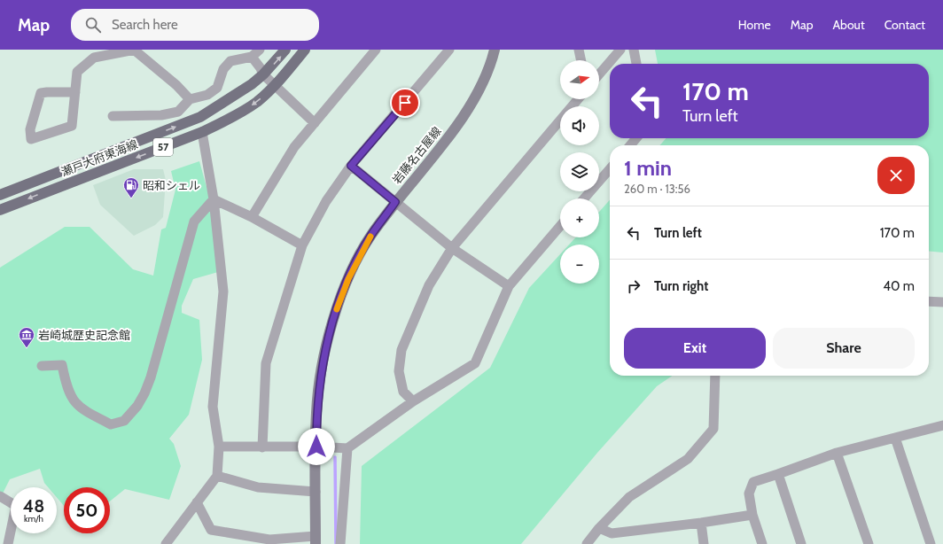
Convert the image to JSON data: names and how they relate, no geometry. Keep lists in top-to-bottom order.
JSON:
{
  "streets": {
    "main road": ["57", "岩藤名古屋線", "瀬戸大府東海線"]
  },
  "places": {
    "fuel station": ["昭和シェル"],
    "museum": ["岩崎城歴史記念館"]
  },
  "north": "right",
  "page": {
    "header": "Map",
    "search": "Search here",
    "nav": [
      "Home",
      "Map",
      "About",
      "Contact"
    ],
    "map_buttons": ["+", "−"],
    "turn": ["170 m", "Turn left"],
    "heading": ["1 min", "260 m · 13:56"],
    "list": [
      {
        "name": "Turn left",
        "value": "170 m"
      },
      {
        "name": "Turn right",
        "value": "40 m"
      }
    ],
    "buttons": ["Exit", "Share"],
    "speed": "48 km/h",
    "limit": "50"
  }
}
